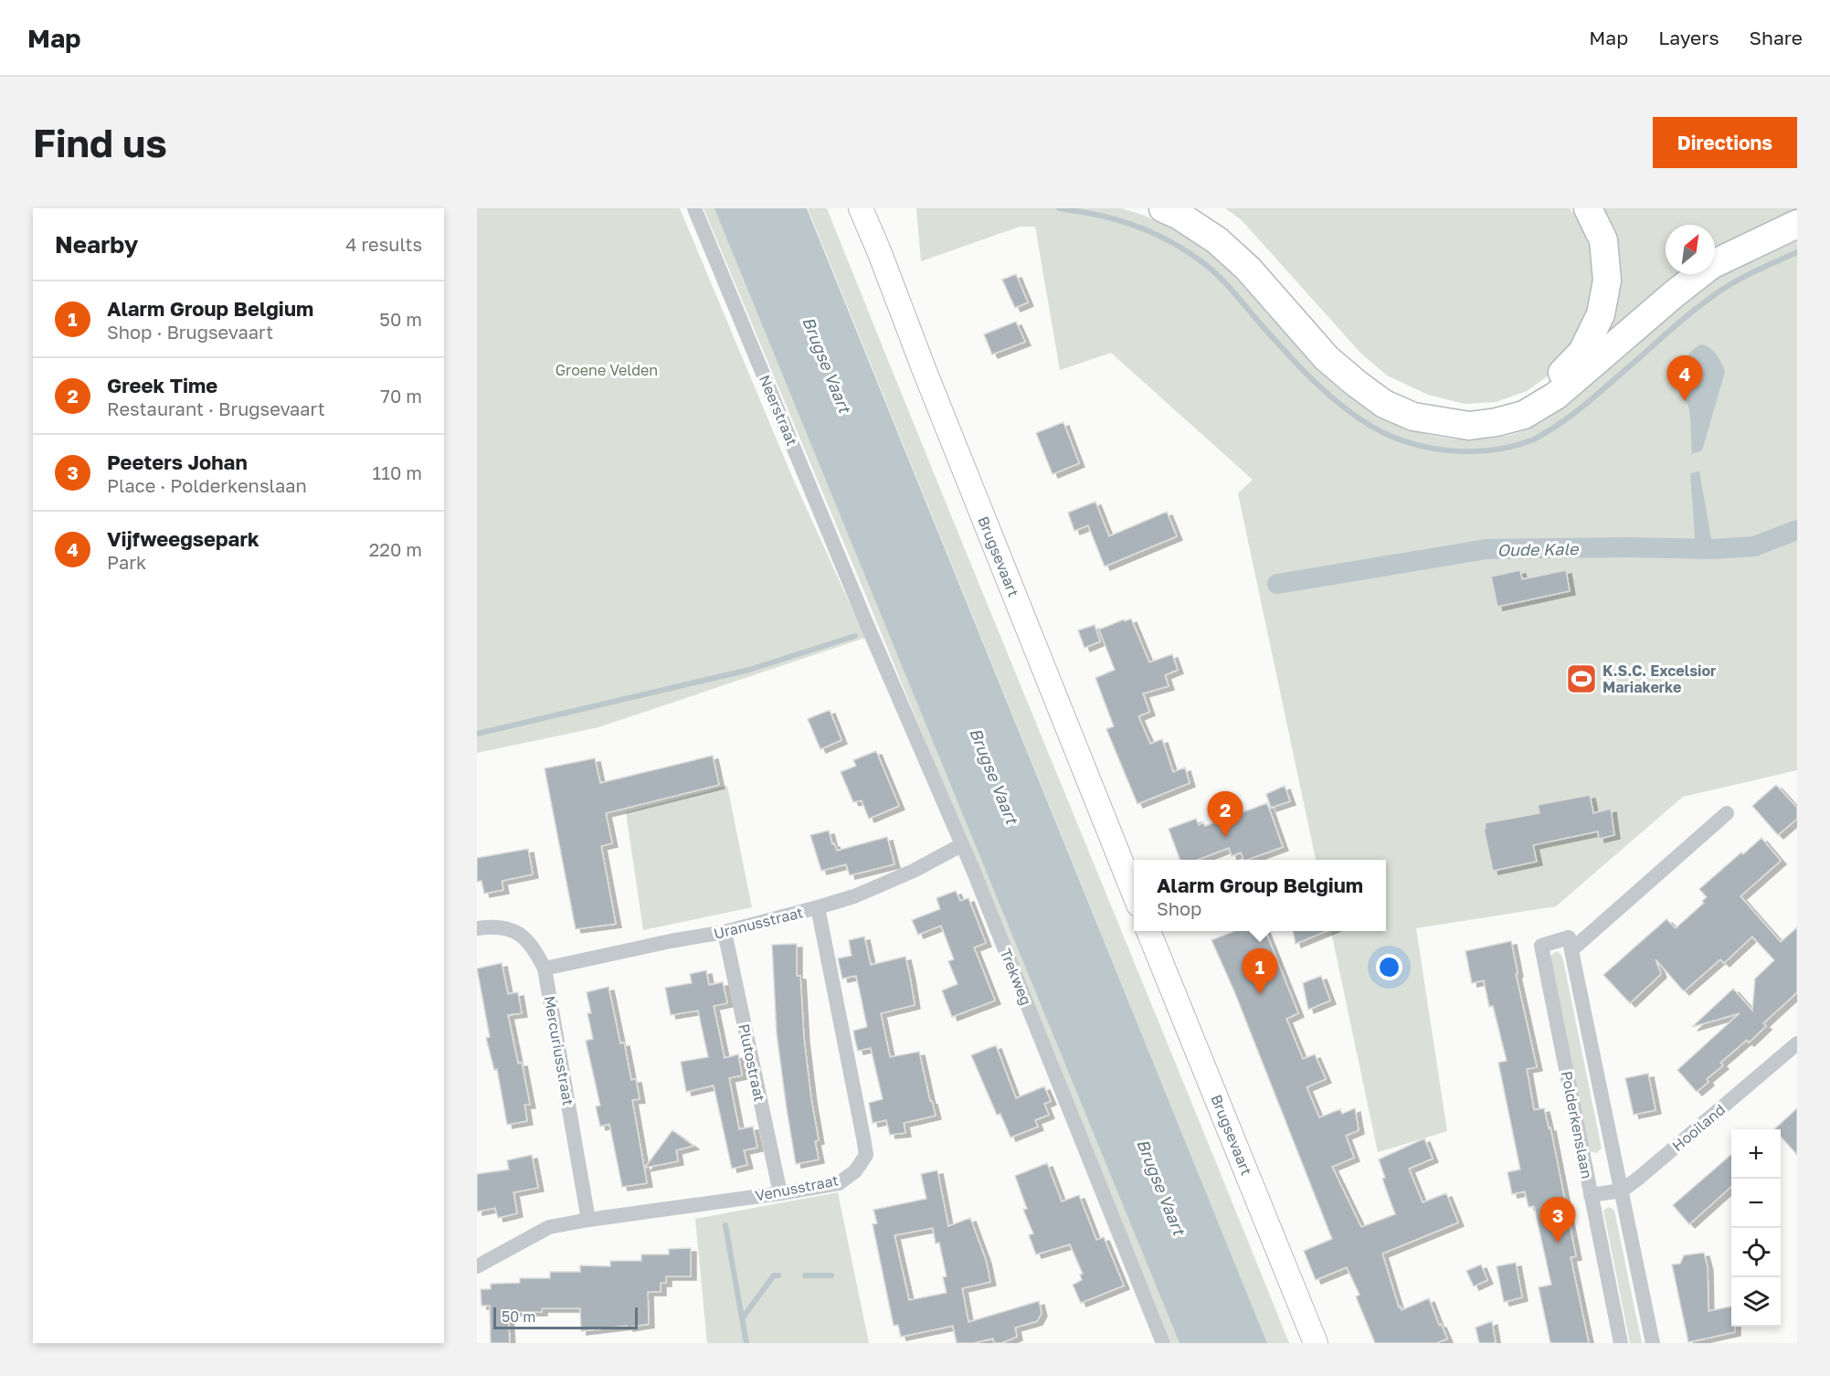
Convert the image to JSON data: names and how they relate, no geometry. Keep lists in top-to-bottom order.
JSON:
{
  "streets": {
    "main road": ["Brugsevaart"],
    "street": [
      "Neerstraat",
      "Uranusstraat",
      "Trekweg",
      "Mercuriusstraat",
      "Plutostraat",
      "Polderkenslaan",
      "Hooiland",
      "Venusstraat"
    ]
  },
  "crossings": [
    ["Neerstraat", "Trekweg"],
    ["Uranusstraat", "Trekweg"],
    ["Uranusstraat", "Mercuriusstraat"],
    ["Uranusstraat", "Plutostraat"],
    ["Uranusstraat", "Venusstraat"],
    ["Mercuriusstraat", "Venusstraat"],
    ["Plutostraat", "Venusstraat"],
    ["Polderkenslaan", "Hooiland"]
  ],
  "water": ["Brugse Vaart", "Oude Kale"],
  "parks": ["Groene Velden"],
  "places": {
    "sports": ["K.S.C. Excelsior Mariakerke"]
  },
  "scale_bar": "50 m",
  "north": "top right",
  "page": {
    "header": "Map",
    "nav": ["Map", "Layers", "Share"],
    "buttons": "Directions",
    "title": "Find us",
    "heading": ["Nearby", "4 results"],
    "list": [
      {
        "mark": "1",
        "name": "Alarm Group Belgium",
        "note": "Shop · Brugsevaart",
        "value": "50 m"
      },
      {
        "mark": "2",
        "name": "Greek Time",
        "note": "Restaurant · Brugsevaart",
        "value": "70 m"
      },
      {
        "mark": "3",
        "name": "Peeters Johan",
        "note": "Place · Polderkenslaan",
        "value": "110 m"
      },
      {
        "mark": "4",
        "name": "Vijfweegsepark",
        "note": "Park",
        "value": "220 m"
      }
    ],
    "pins": [
      "4",
      "2",
      "1",
      "3"
    ],
    "popup": ["Alarm Group Belgium", "Shop"],
    "map_buttons": ["+", "−"],
    "scale": "50 m"
  }
}
